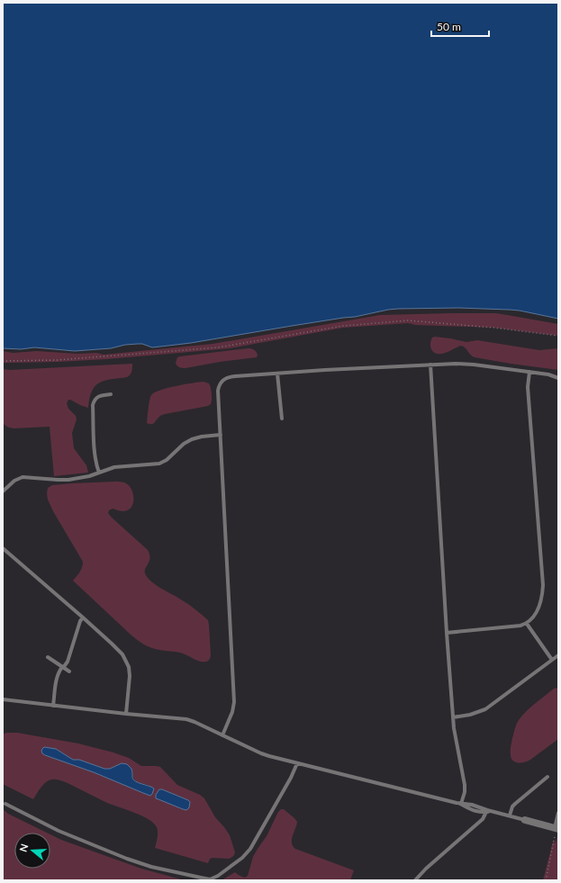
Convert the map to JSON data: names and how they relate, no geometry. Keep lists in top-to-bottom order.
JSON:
{
  "scale_bar": "50 m",
  "north": "left"
}
